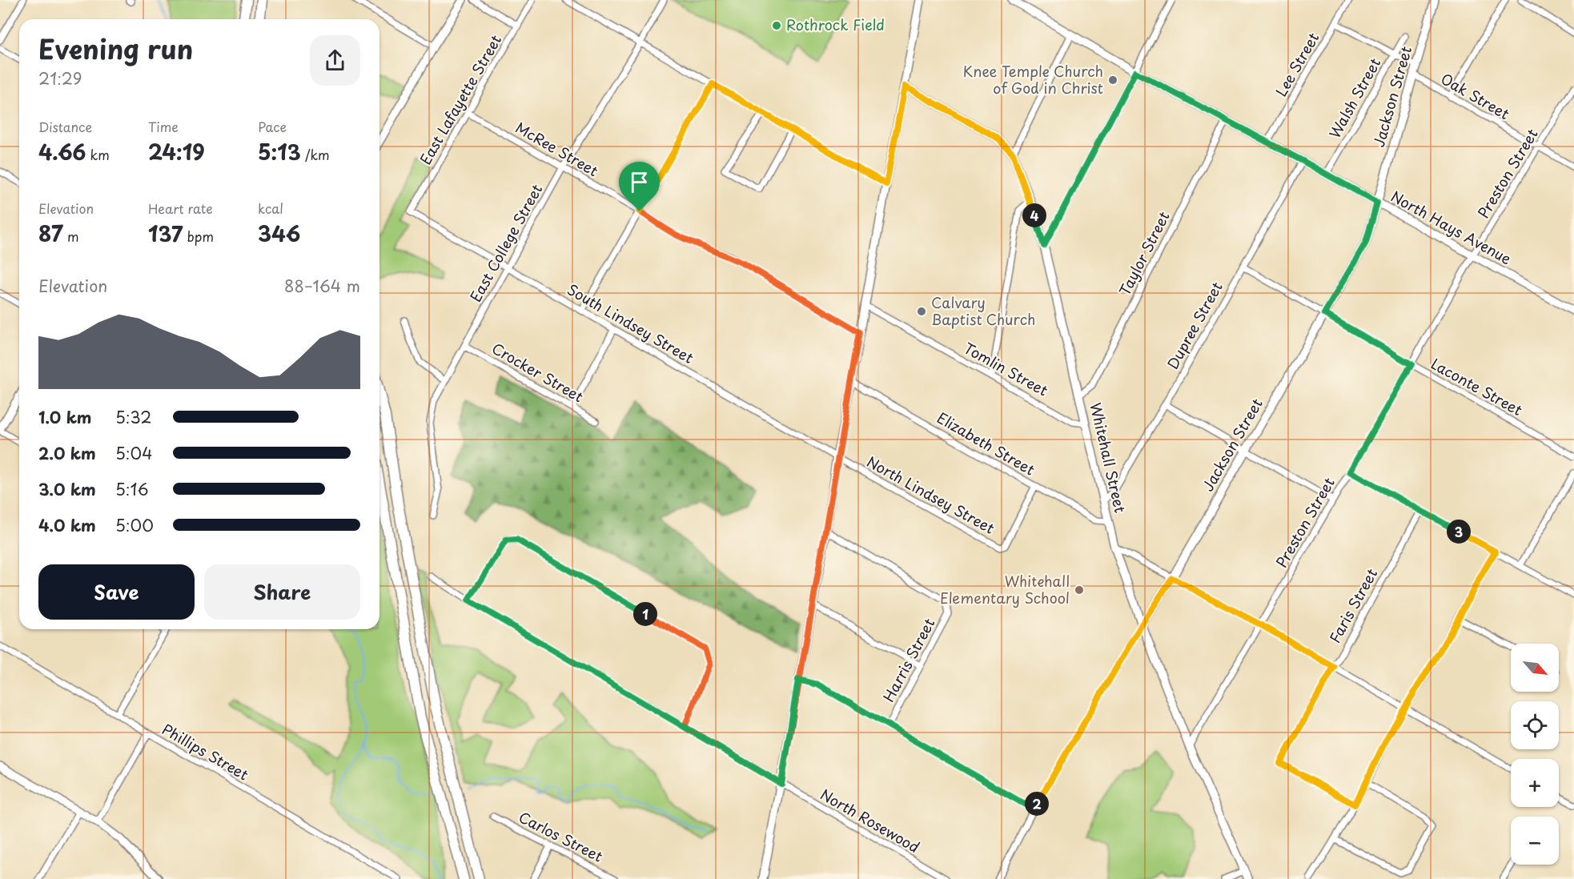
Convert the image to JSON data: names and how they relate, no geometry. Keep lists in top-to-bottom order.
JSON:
{
  "streets": {
    "street": [
      "Lee Street",
      "Jackson Street",
      "Oak Street",
      "Walsh Street",
      "East Lafayette Street",
      "McRee Street",
      "Preston Street",
      "North Hays Avenue",
      "East College Street",
      "Taylor Street",
      "South Lindsey Street",
      "Dupree Street",
      "Tomlin Street",
      "Crocker Street",
      "Laconte Street",
      "Elizabeth Street",
      "Whitehall Street",
      "North Lindsey Street",
      "Faris Street",
      "Harris Street",
      "Phillips Street",
      "North Rosewood",
      "Carlos Street"
    ]
  },
  "crossings": [
    ["Lee Street", "North Hays Avenue"],
    ["Jackson Street", "Oak Street"],
    ["Jackson Street", "North Hays Avenue"],
    ["Jackson Street", "Laconte Street"],
    ["Jackson Street", "Whitehall Street"],
    ["Oak Street", "Preston Street"],
    ["Walsh Street", "North Hays Avenue"],
    ["East Lafayette Street", "McRee Street"],
    ["East Lafayette Street", "South Lindsey Street"],
    ["McRee Street", "East College Street"],
    ["Preston Street", "North Hays Avenue"],
    ["Preston Street", "Laconte Street"],
    ["Preston Street", "Whitehall Street"],
    ["North Hays Avenue", "Taylor Street"],
    ["North Hays Avenue", "Dupree Street"],
    ["East College Street", "South Lindsey Street"],
    ["East College Street", "Crocker Street"],
    ["Taylor Street", "Whitehall Street"],
    ["South Lindsey Street", "North Lindsey Street"],
    ["Dupree Street", "Laconte Street"],
    ["Dupree Street", "Whitehall Street"],
    ["Tomlin Street", "Whitehall Street"],
    ["Elizabeth Street", "Whitehall Street"],
    ["Elizabeth Street", "North Lindsey Street"]
  ],
  "places": [
    "Rothrock Field",
    "Knee Temple Church of God in Christ",
    "Calvary Baptist Church",
    "Whitehall Elementary School"
  ],
  "north": "bottom right",
  "page": {
    "heading": ["Evening run", "21:29"],
    "stats": [
      ["Distance", "4.66 km"],
      ["Time", "24:19"],
      ["Pace", "5:13 /km"],
      ["Elevation", "87 m"],
      ["Heart rate", "137 bpm"],
      ["kcal", "346"]
    ],
    "pins": [
      "4",
      "3",
      "1",
      "2"
    ],
    "chart": ["Elevation", "88–164 m"],
    "list": [
      {
        "name": "1.0 km",
        "note": "5:32"
      },
      {
        "name": "2.0 km",
        "note": "5:04"
      },
      {
        "name": "3.0 km",
        "note": "5:16"
      },
      {
        "name": "4.0 km",
        "note": "5:00"
      }
    ],
    "buttons": ["Save", "Share"],
    "map_buttons": ["+", "−"]
  }
}
